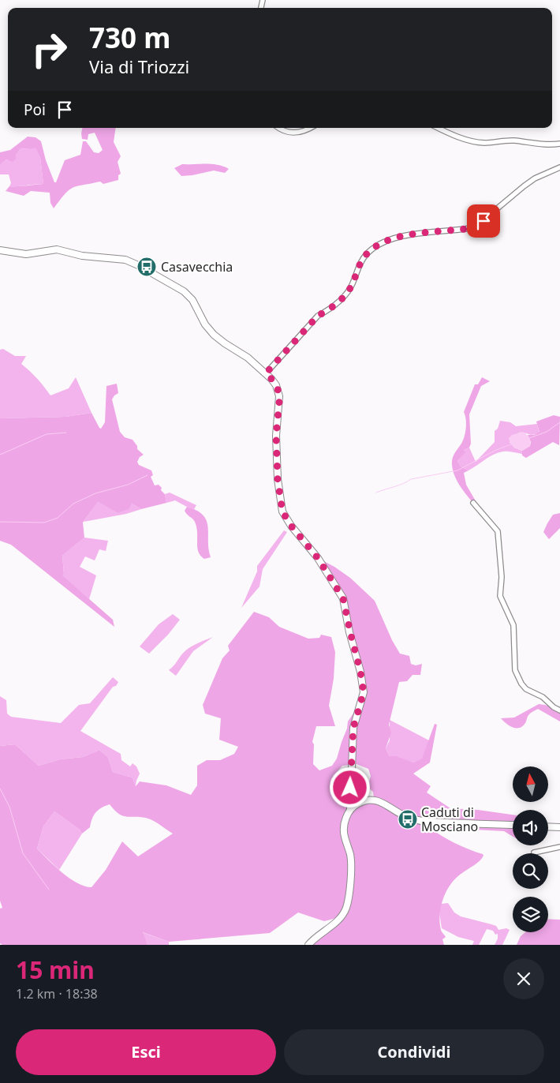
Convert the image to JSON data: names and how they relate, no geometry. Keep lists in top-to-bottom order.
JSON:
{
  "places": {
    "bus stop": ["Casavecchia", "Caduti di Mosciano"]
  },
  "north": "top",
  "page": {
    "turn": ["730 m", "Via di Triozzi"],
    "then": "Poi",
    "heading": ["15 min", "1.2 km · 18:38"],
    "buttons": ["Esci", "Condividi"]
  }
}
